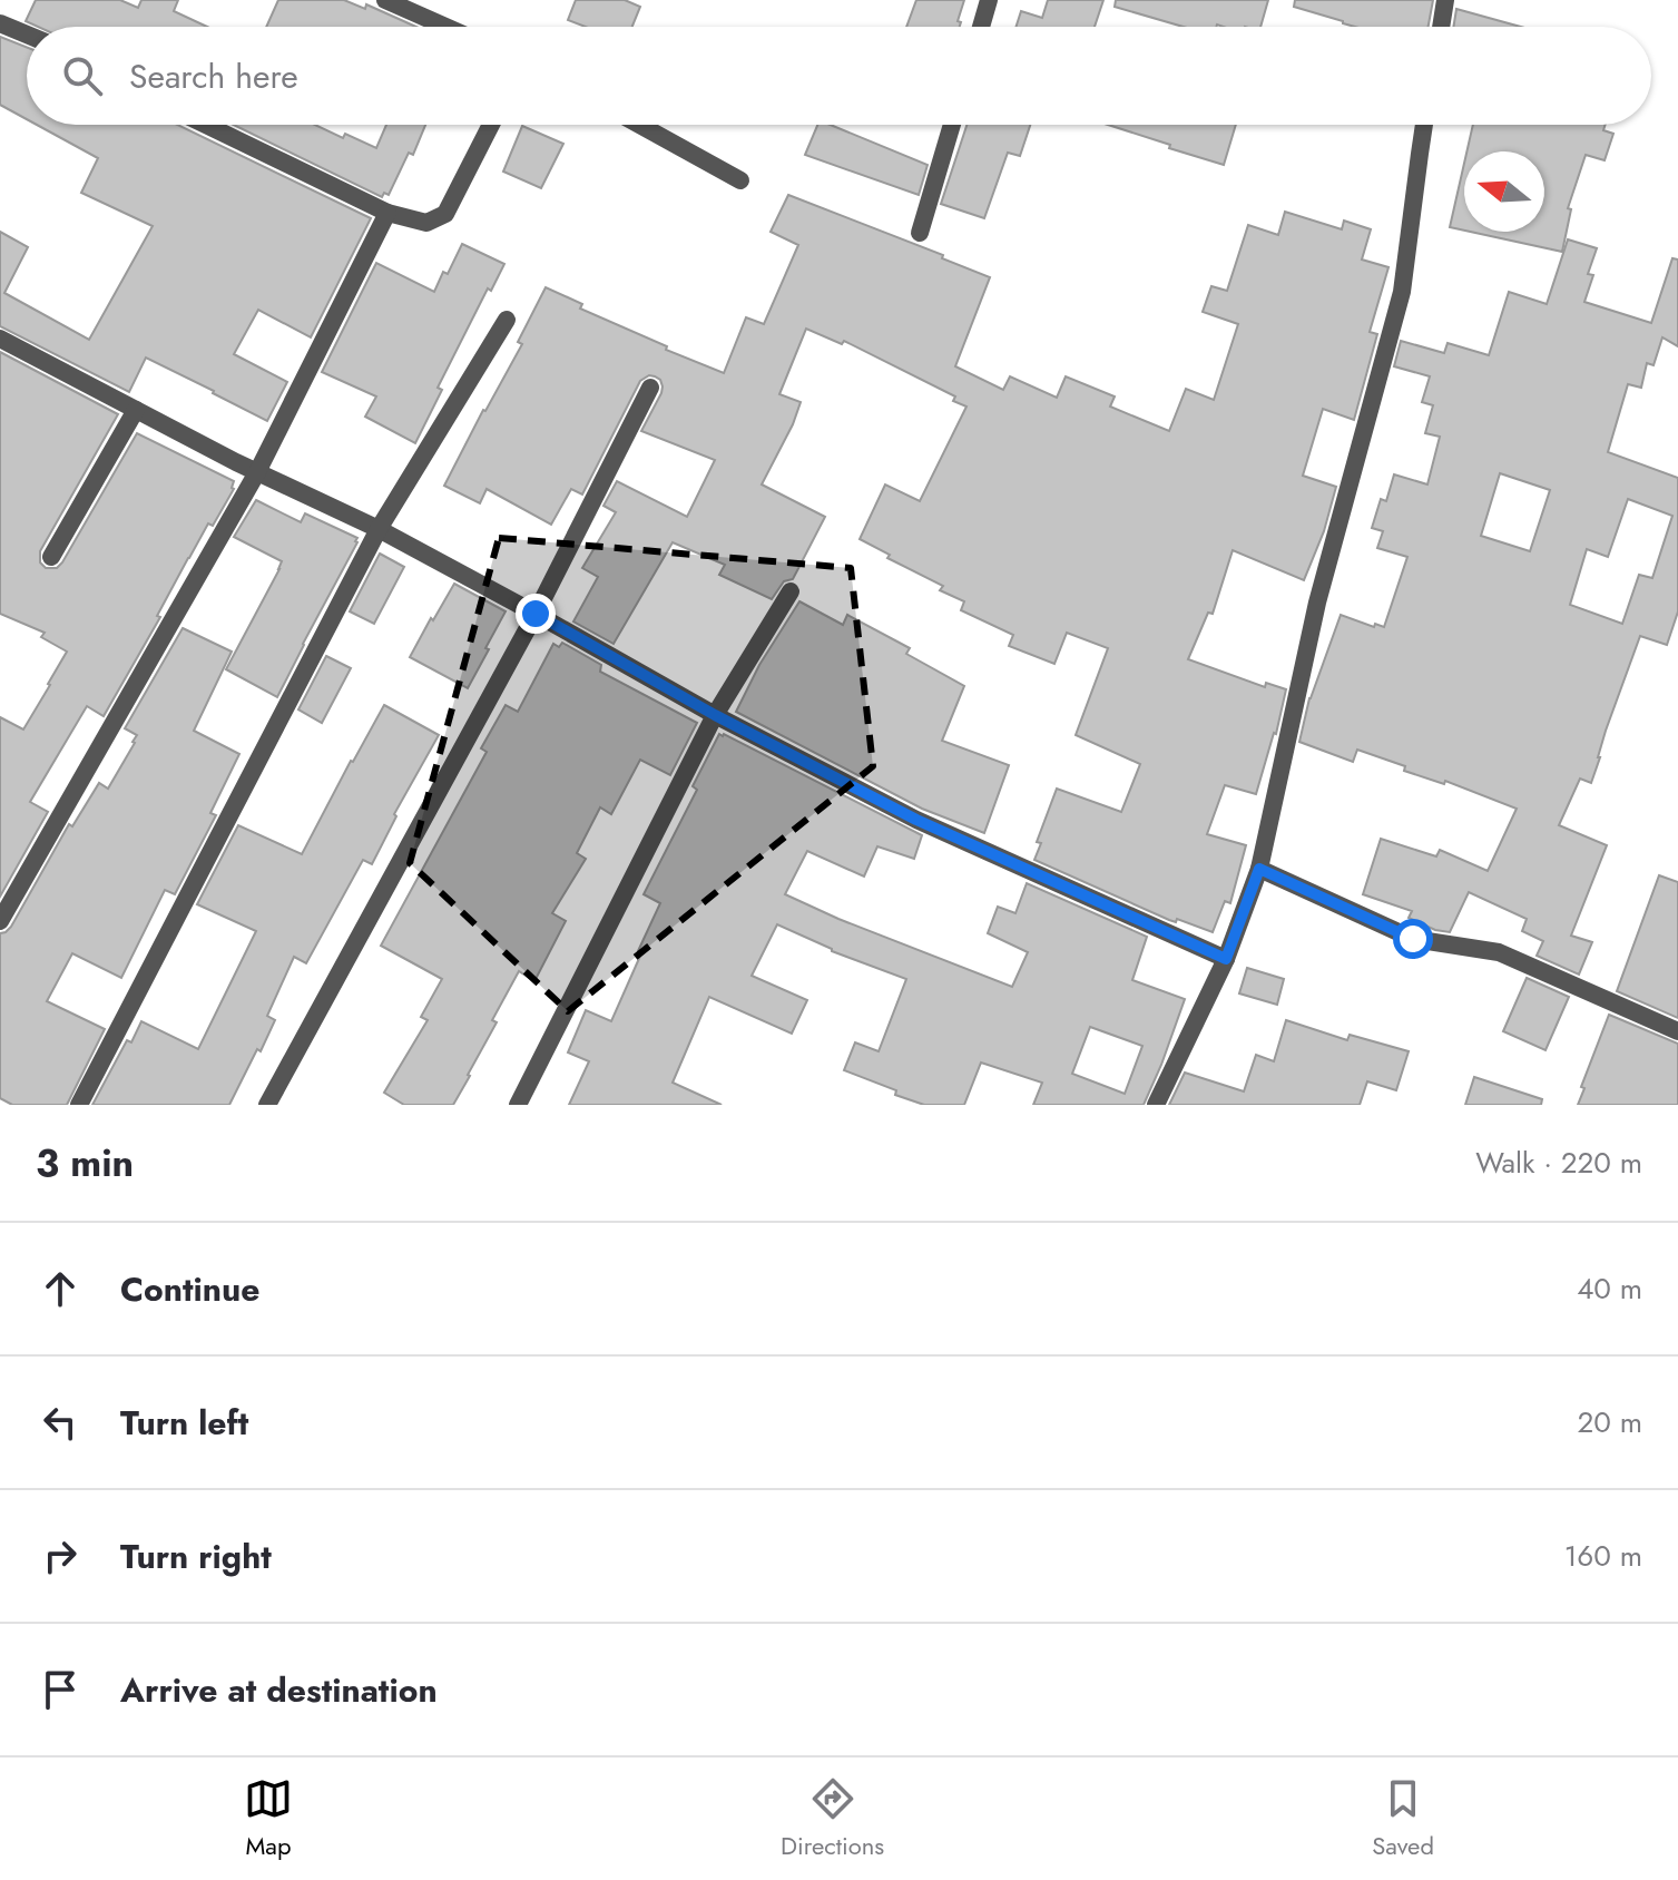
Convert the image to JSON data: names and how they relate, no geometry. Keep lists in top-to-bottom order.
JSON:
{
  "north": "left",
  "page": {
    "search": "Search here",
    "heading": ["3 min", "Walk · 220 m"],
    "list": [
      ["Continue", "40 m"],
      ["Turn left", "20 m"],
      ["Turn right", "160 m"],
      "Arrive at destination"
    ],
    "nav": ["Map", "Directions", "Saved"]
  }
}
